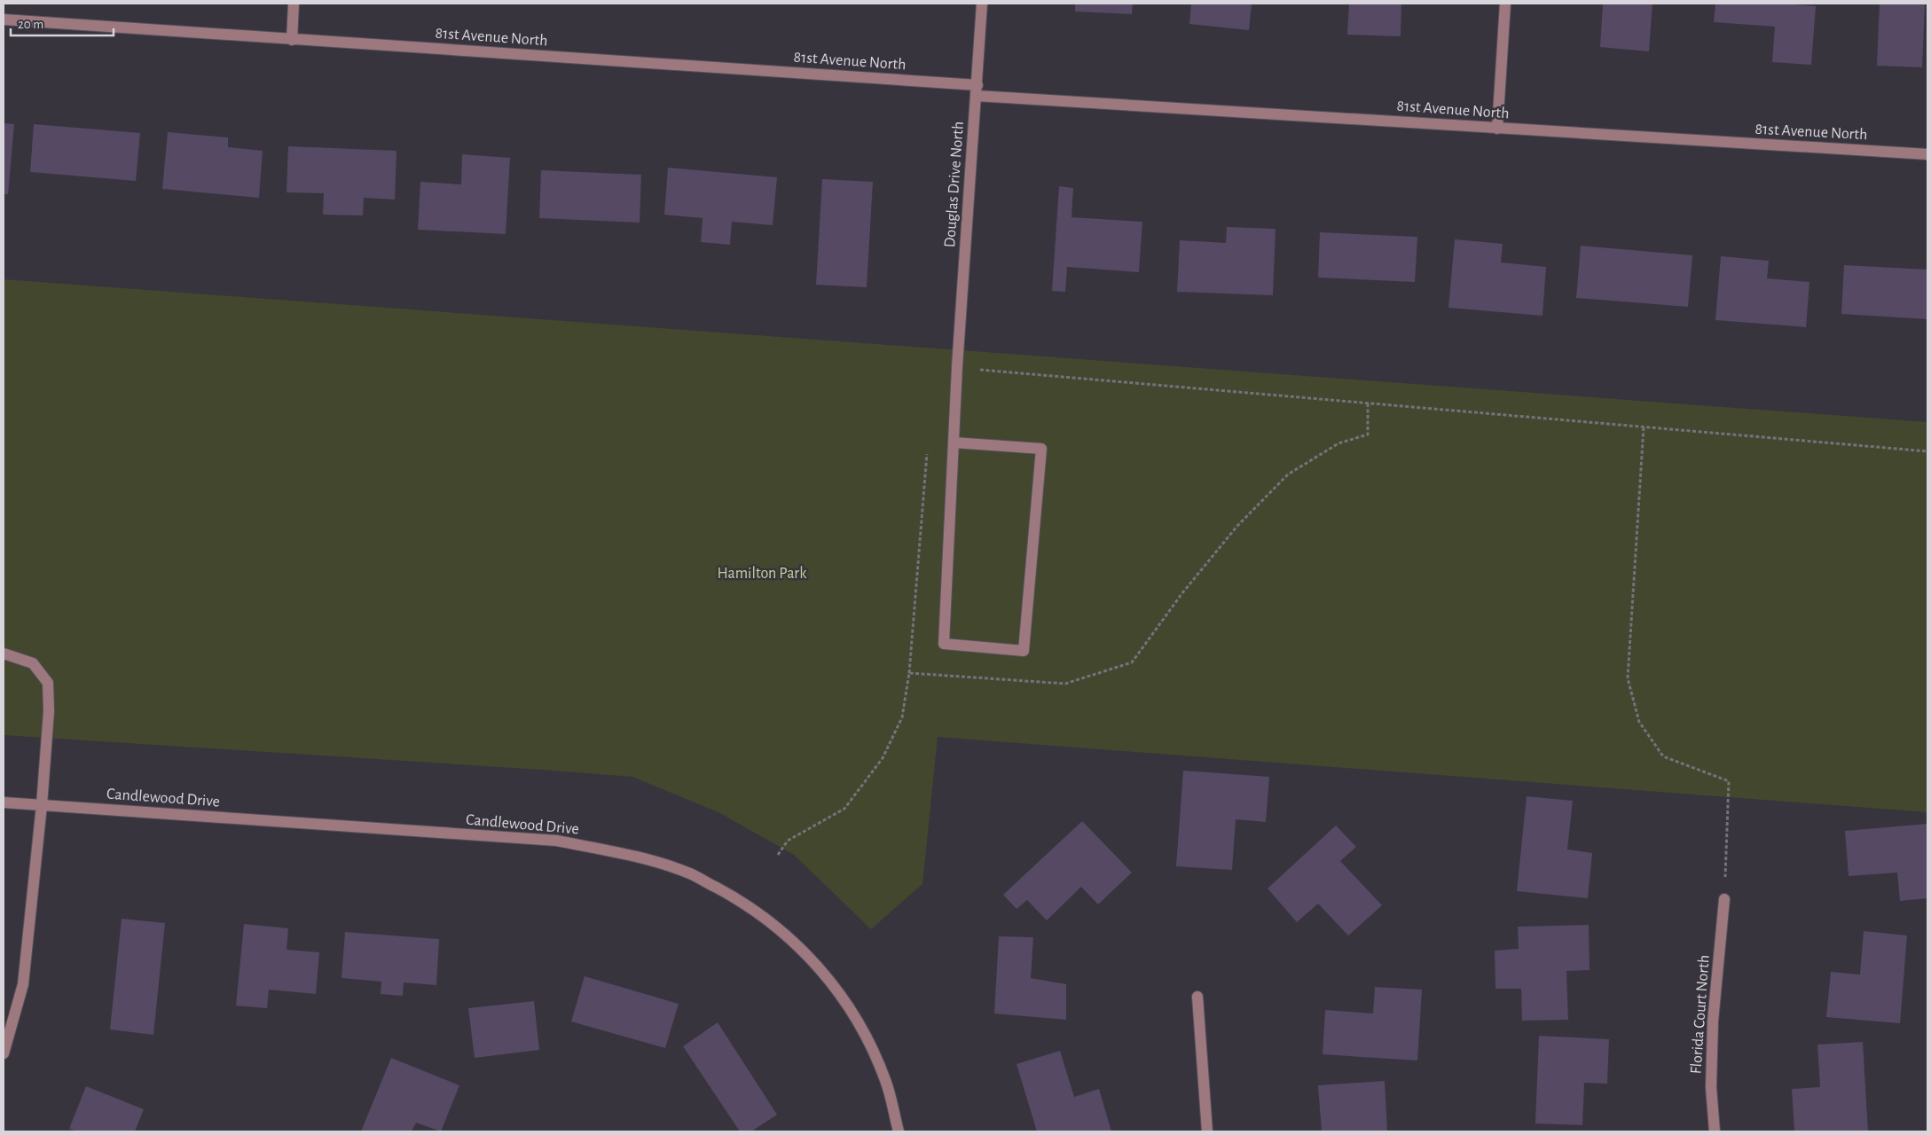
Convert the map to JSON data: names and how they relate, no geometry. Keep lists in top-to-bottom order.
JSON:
{
  "streets": {
    "street": [
      "81st Avenue North",
      "Douglas Drive North",
      "Candlewood Drive",
      "Florida Court North"
    ]
  },
  "crossings": [
    ["81st Avenue North", "Douglas Drive North"]
  ],
  "parks": ["Hamilton Park"],
  "scale_bar": "20 m"
}
